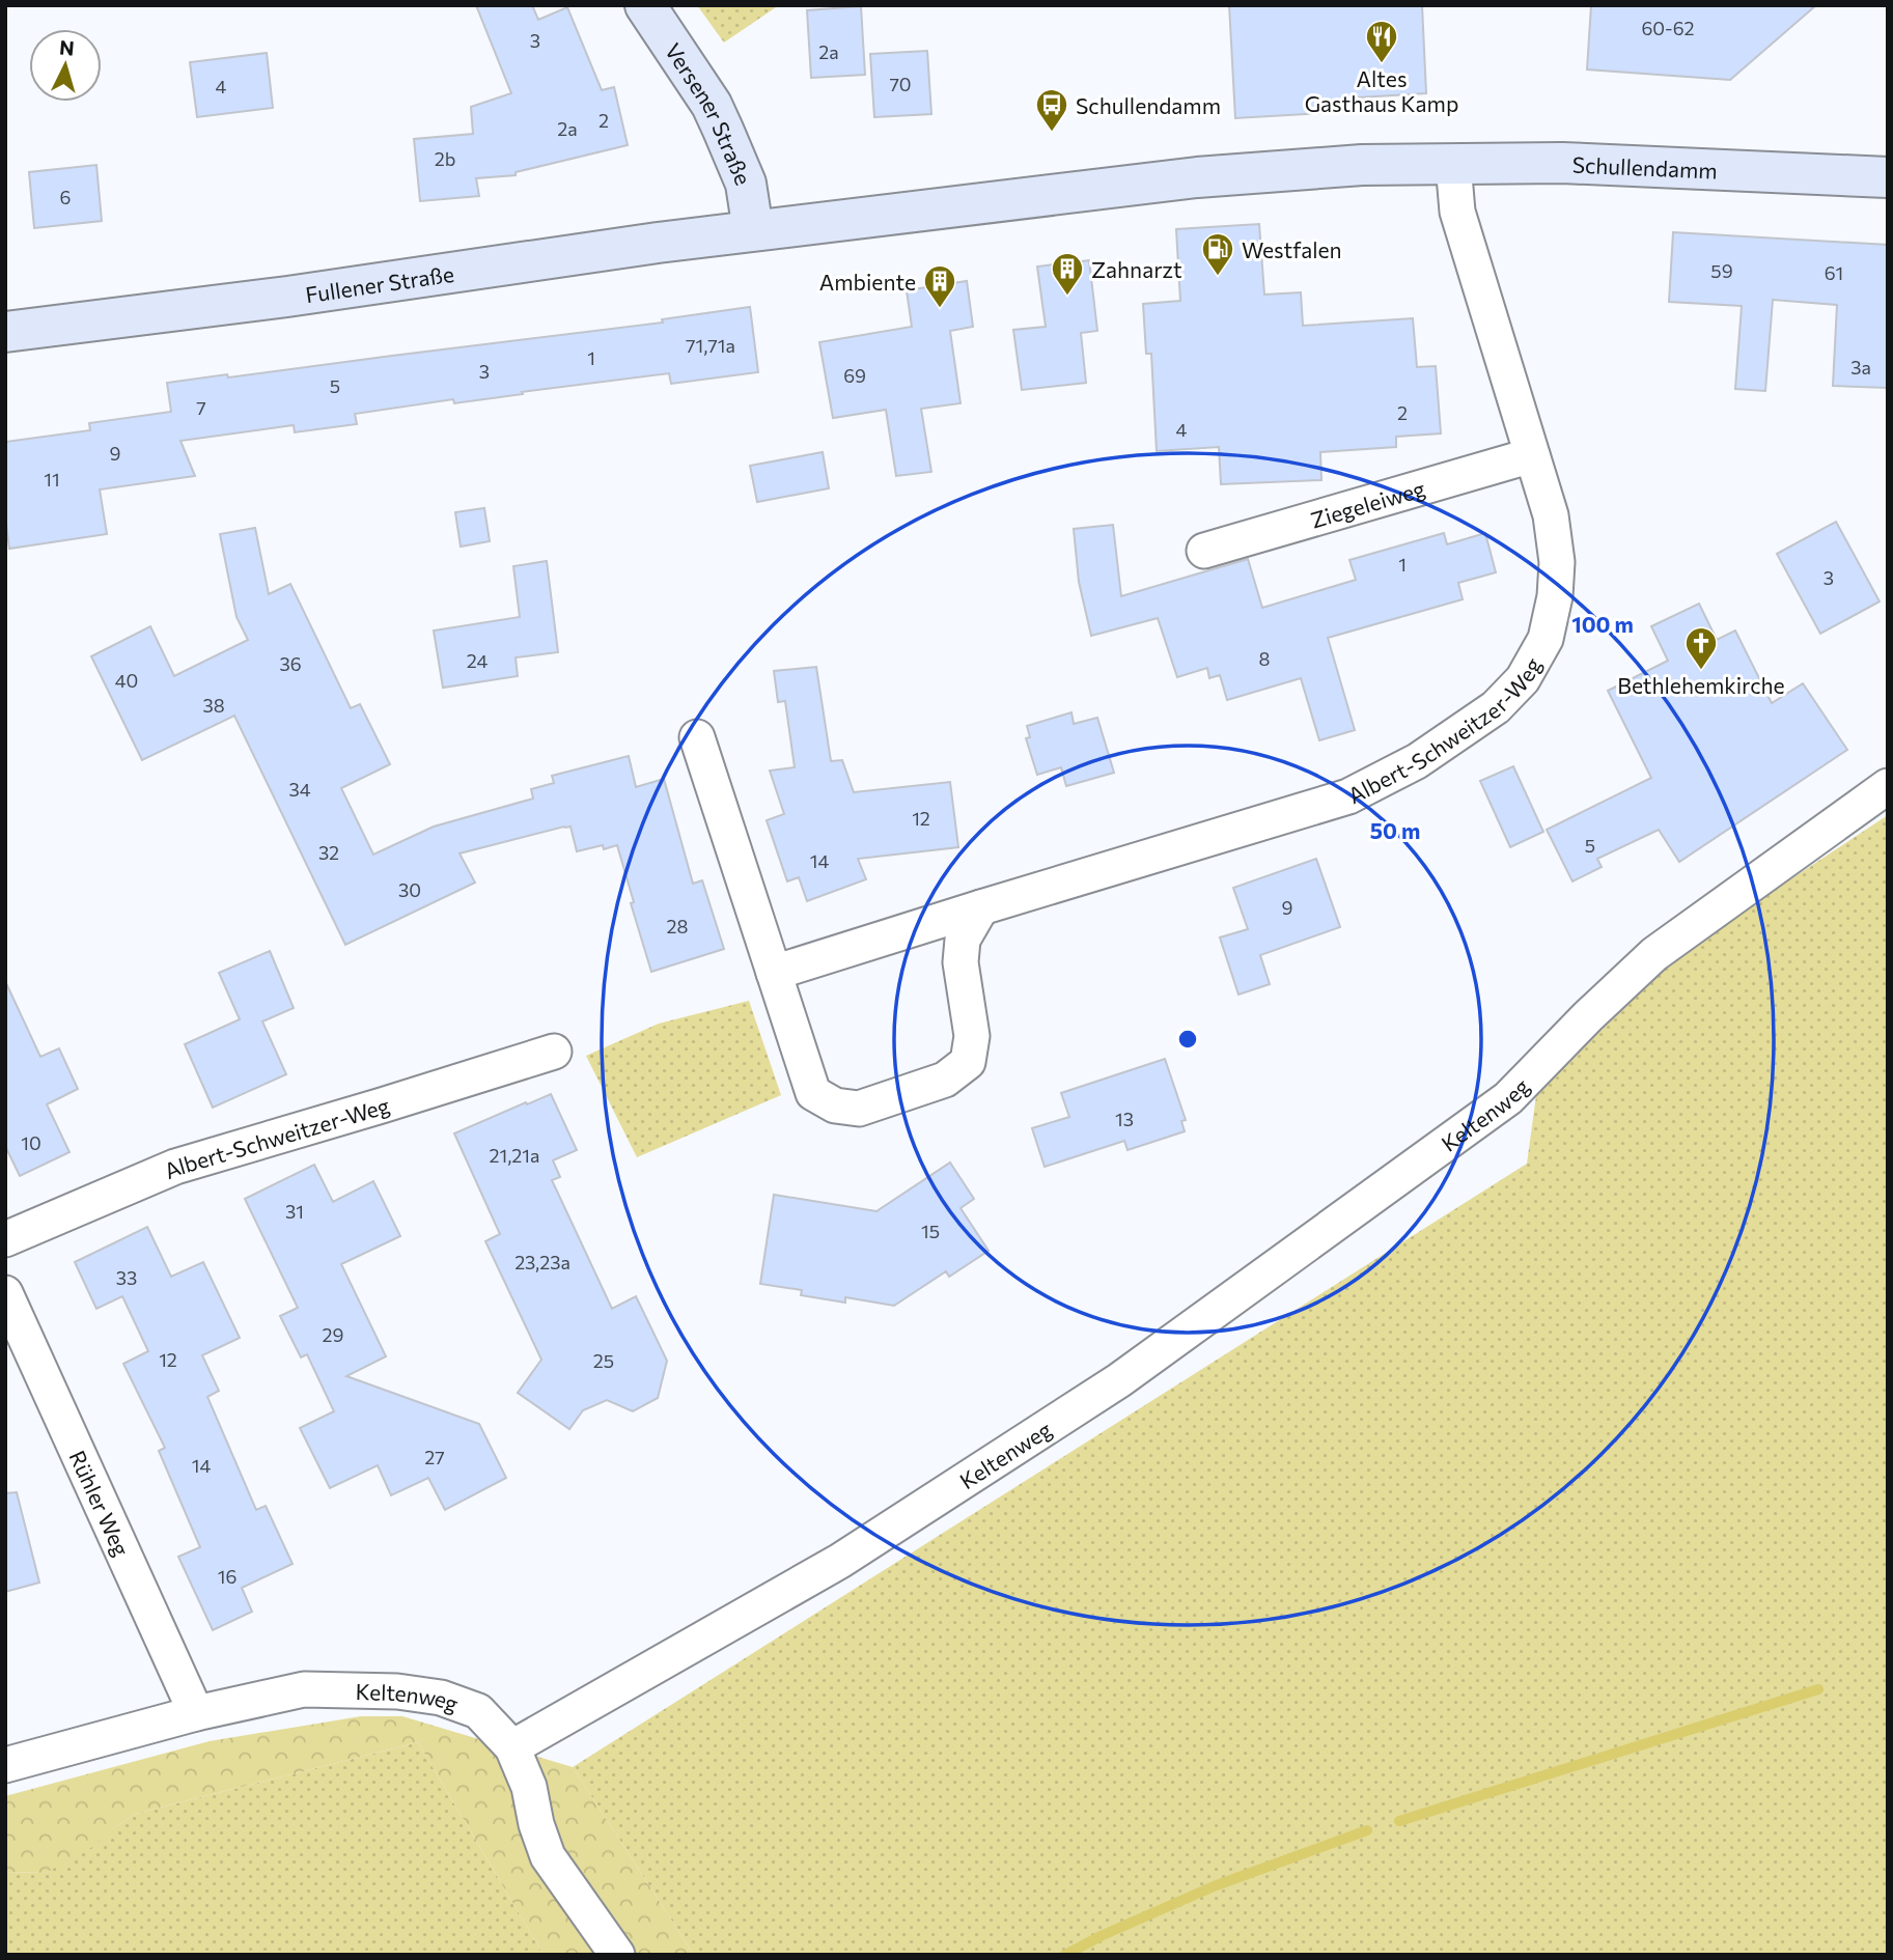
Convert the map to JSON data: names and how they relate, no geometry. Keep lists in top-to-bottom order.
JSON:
{
  "streets": {
    "main road": ["Versener Straße", "Schullendamm", "Fullener Straße"],
    "street": [
      "Ziegeleiweg",
      "Albert-Schweitzer-Weg",
      "Keltenweg",
      "Rühler Weg"
    ]
  },
  "crossings": [
    ["Versener Straße", "Schullendamm"],
    ["Versener Straße", "Fullener Straße"],
    ["Schullendamm", "Fullener Straße"],
    ["Schullendamm", "Albert-Schweitzer-Weg"],
    ["Ziegeleiweg", "Albert-Schweitzer-Weg"],
    ["Keltenweg", "Rühler Weg"]
  ],
  "places": {
    "restaurant": ["Altes Gasthaus Kamp"],
    "bus stop": ["Schullendamm"],
    "fuel station": ["Westfalen"],
    "building": ["Zahnarzt", "Ambiente"],
    "church": ["Bethlehemkirche"]
  },
  "house_numbers": [
    "60-62",
    "3",
    "2a",
    "70",
    "4",
    "2",
    "2a",
    "2b",
    "6",
    "59",
    "61",
    "71,71a",
    "1",
    "3a",
    "3",
    "69",
    "5",
    "7",
    "2",
    "4",
    "9",
    "11",
    "1",
    "3",
    "8",
    "24",
    "36",
    "40",
    "38",
    "34",
    "12",
    "5",
    "32",
    "14",
    "30",
    "9",
    "28",
    "13",
    "10",
    "21,21a",
    "31",
    "15",
    "23,23a",
    "33",
    "29",
    "12",
    "25",
    "27",
    "14",
    "16"
  ],
  "north": "top",
  "rings": ["100 m", "50 m"]
}
